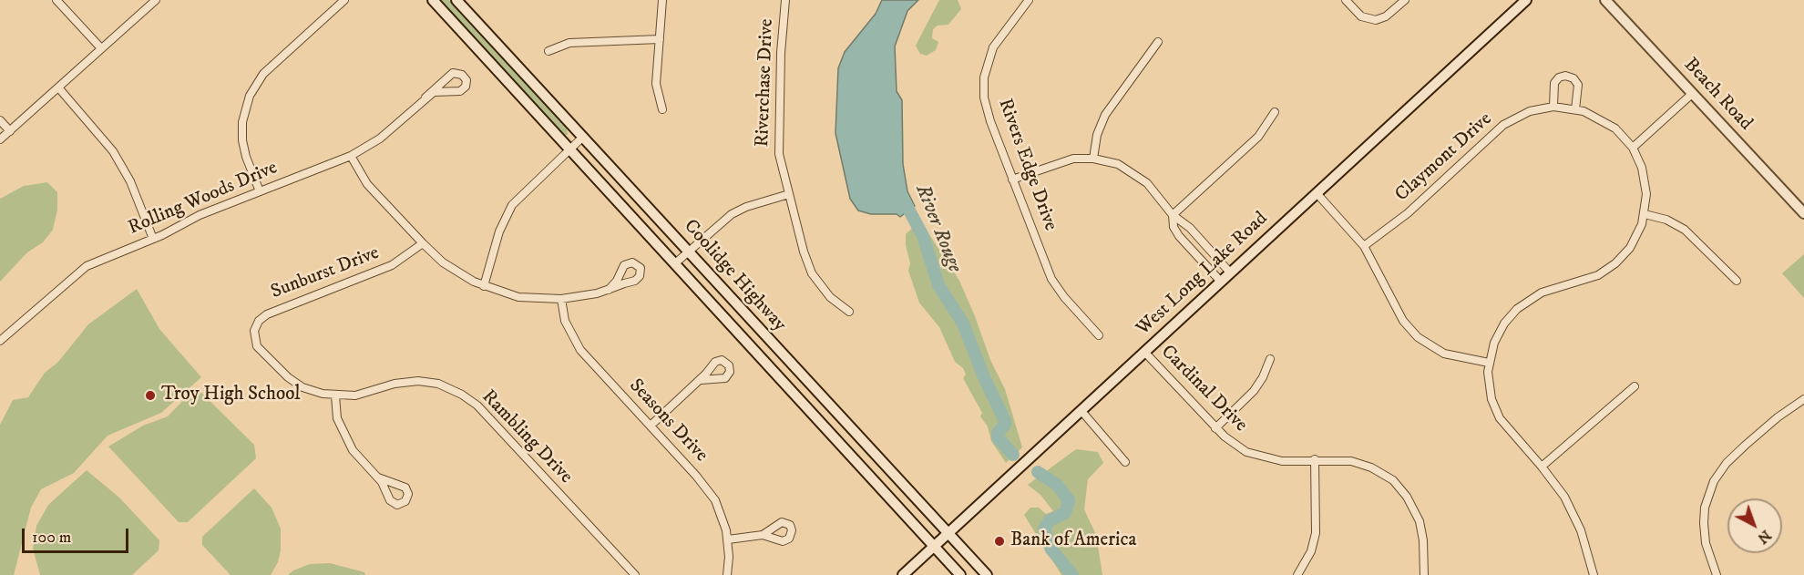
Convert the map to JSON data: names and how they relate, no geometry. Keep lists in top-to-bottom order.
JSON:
{
  "streets": {
    "main road": ["Beach Road", "West Long Lake Road", "Coolidge Highway"],
    "street": [
      "Riverchase Drive",
      "Claymont Drive",
      "Rivers Edge Drive",
      "Rolling Woods Drive",
      "Sunburst Drive",
      "Cardinal Drive",
      "Seasons Drive",
      "Rambling Drive"
    ]
  },
  "crossings": [
    ["Sunburst Drive", "Rambling Drive"],
    ["West Long Lake Road", "Coolidge Highway"],
    ["West Long Lake Road", "Cardinal Drive"]
  ],
  "water": ["River Rouge"],
  "places": ["Troy High School", "Bank of America"],
  "scale_bar": "100 m",
  "north": "bottom right"
}
